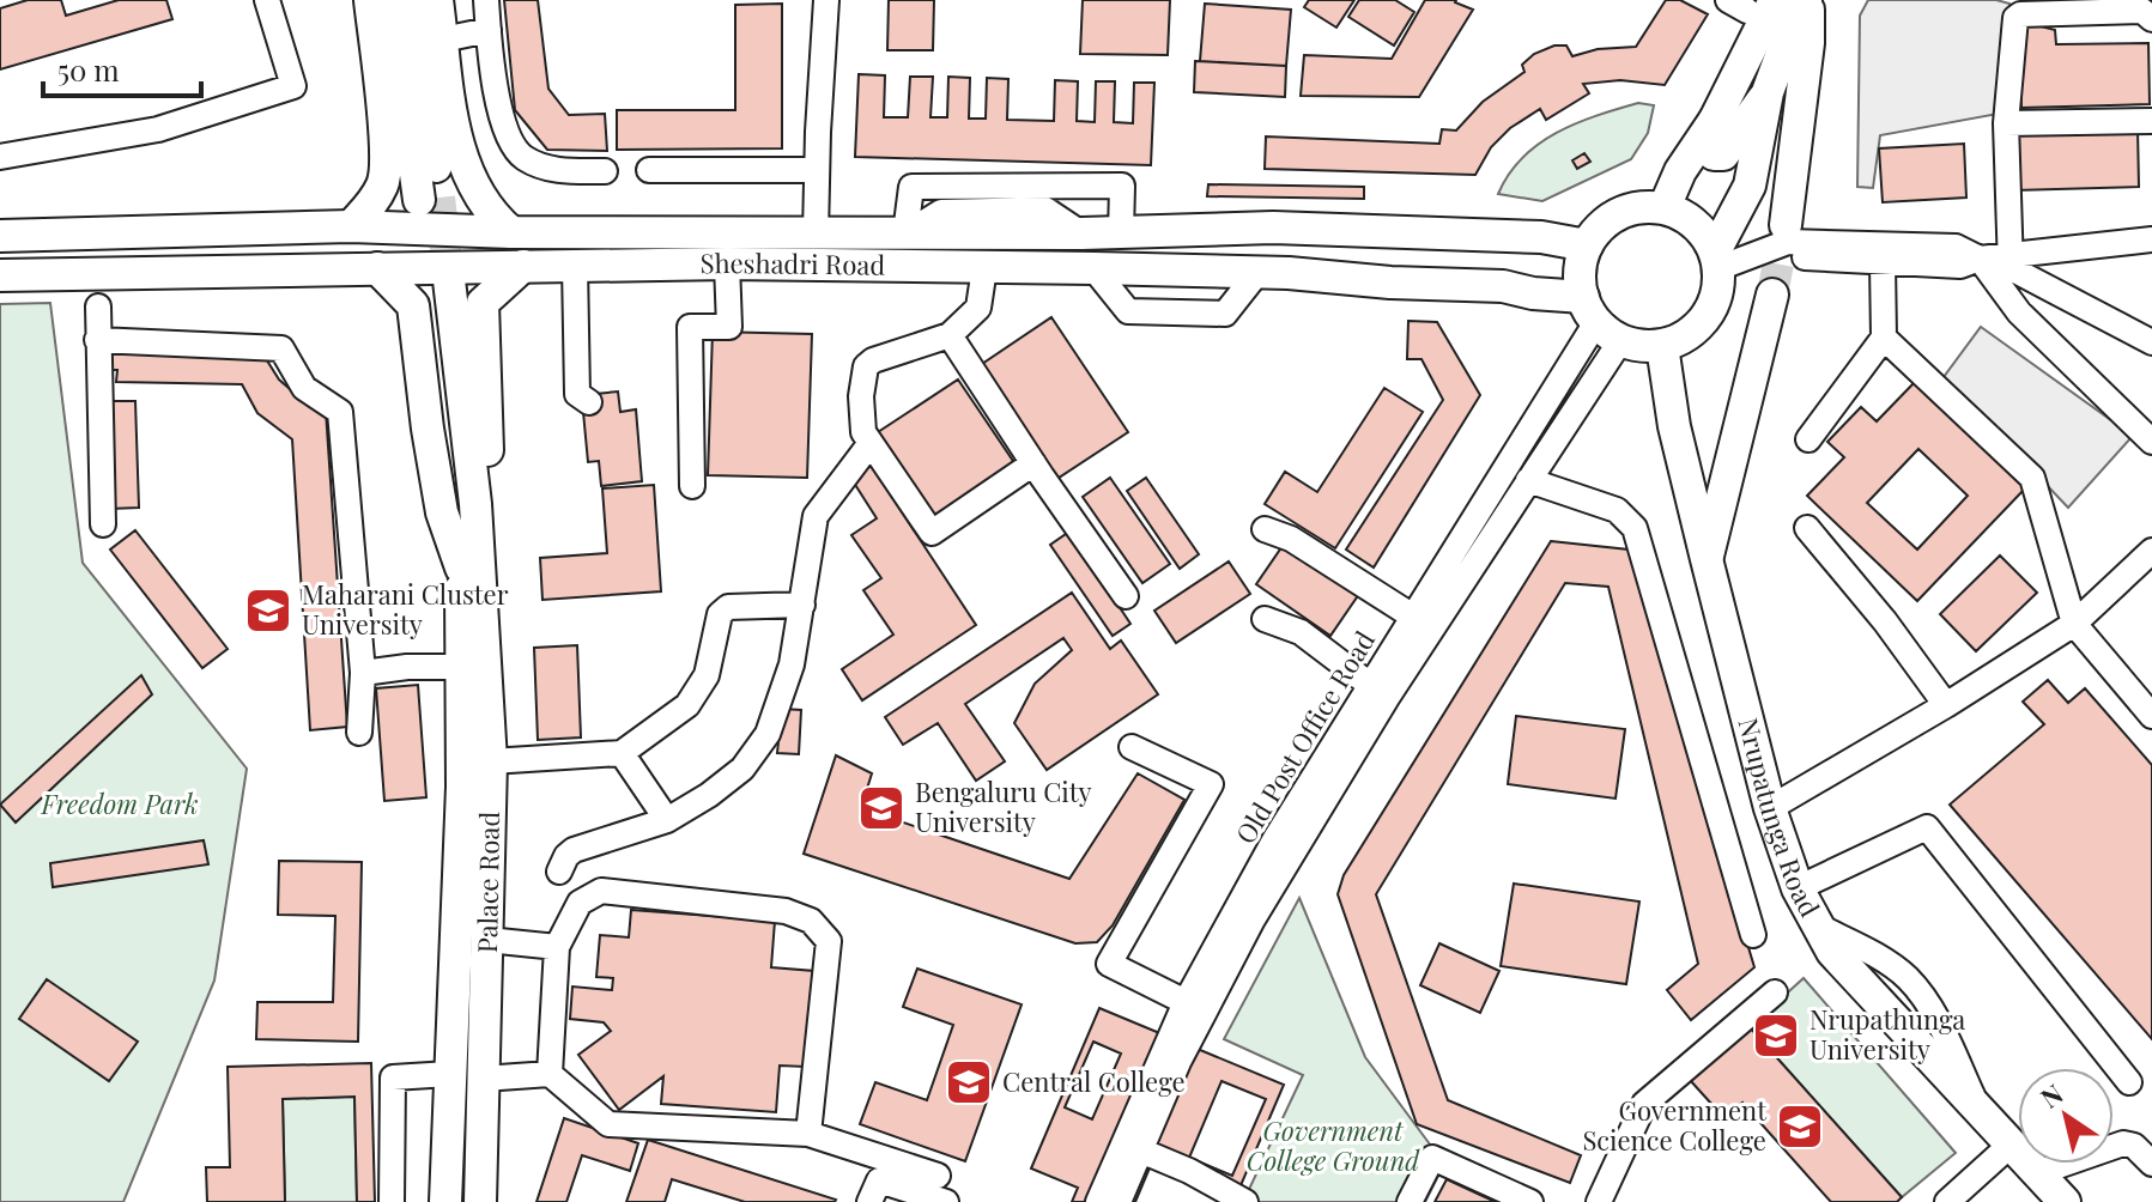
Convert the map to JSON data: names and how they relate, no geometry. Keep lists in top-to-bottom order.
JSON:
{
  "streets": {
    "main road": ["Sheshadri Road", "Nrupatunga Road", "Palace Road"],
    "street": ["Old Post Office Road"]
  },
  "crossings": [
    ["Sheshadri Road", "Old Post Office Road"],
    ["Sheshadri Road", "Nrupatunga Road"],
    ["Old Post Office Road", "Nrupatunga Road"]
  ],
  "parks": ["Freedom Park", "Government College Ground"],
  "places": {
    "school or university": [
      "Maharani Cluster University",
      "Bengaluru City University",
      "Nrupathunga University",
      "Central College",
      "Government Science College"
    ]
  },
  "scale_bar": "50 m",
  "north": "top left"
}
